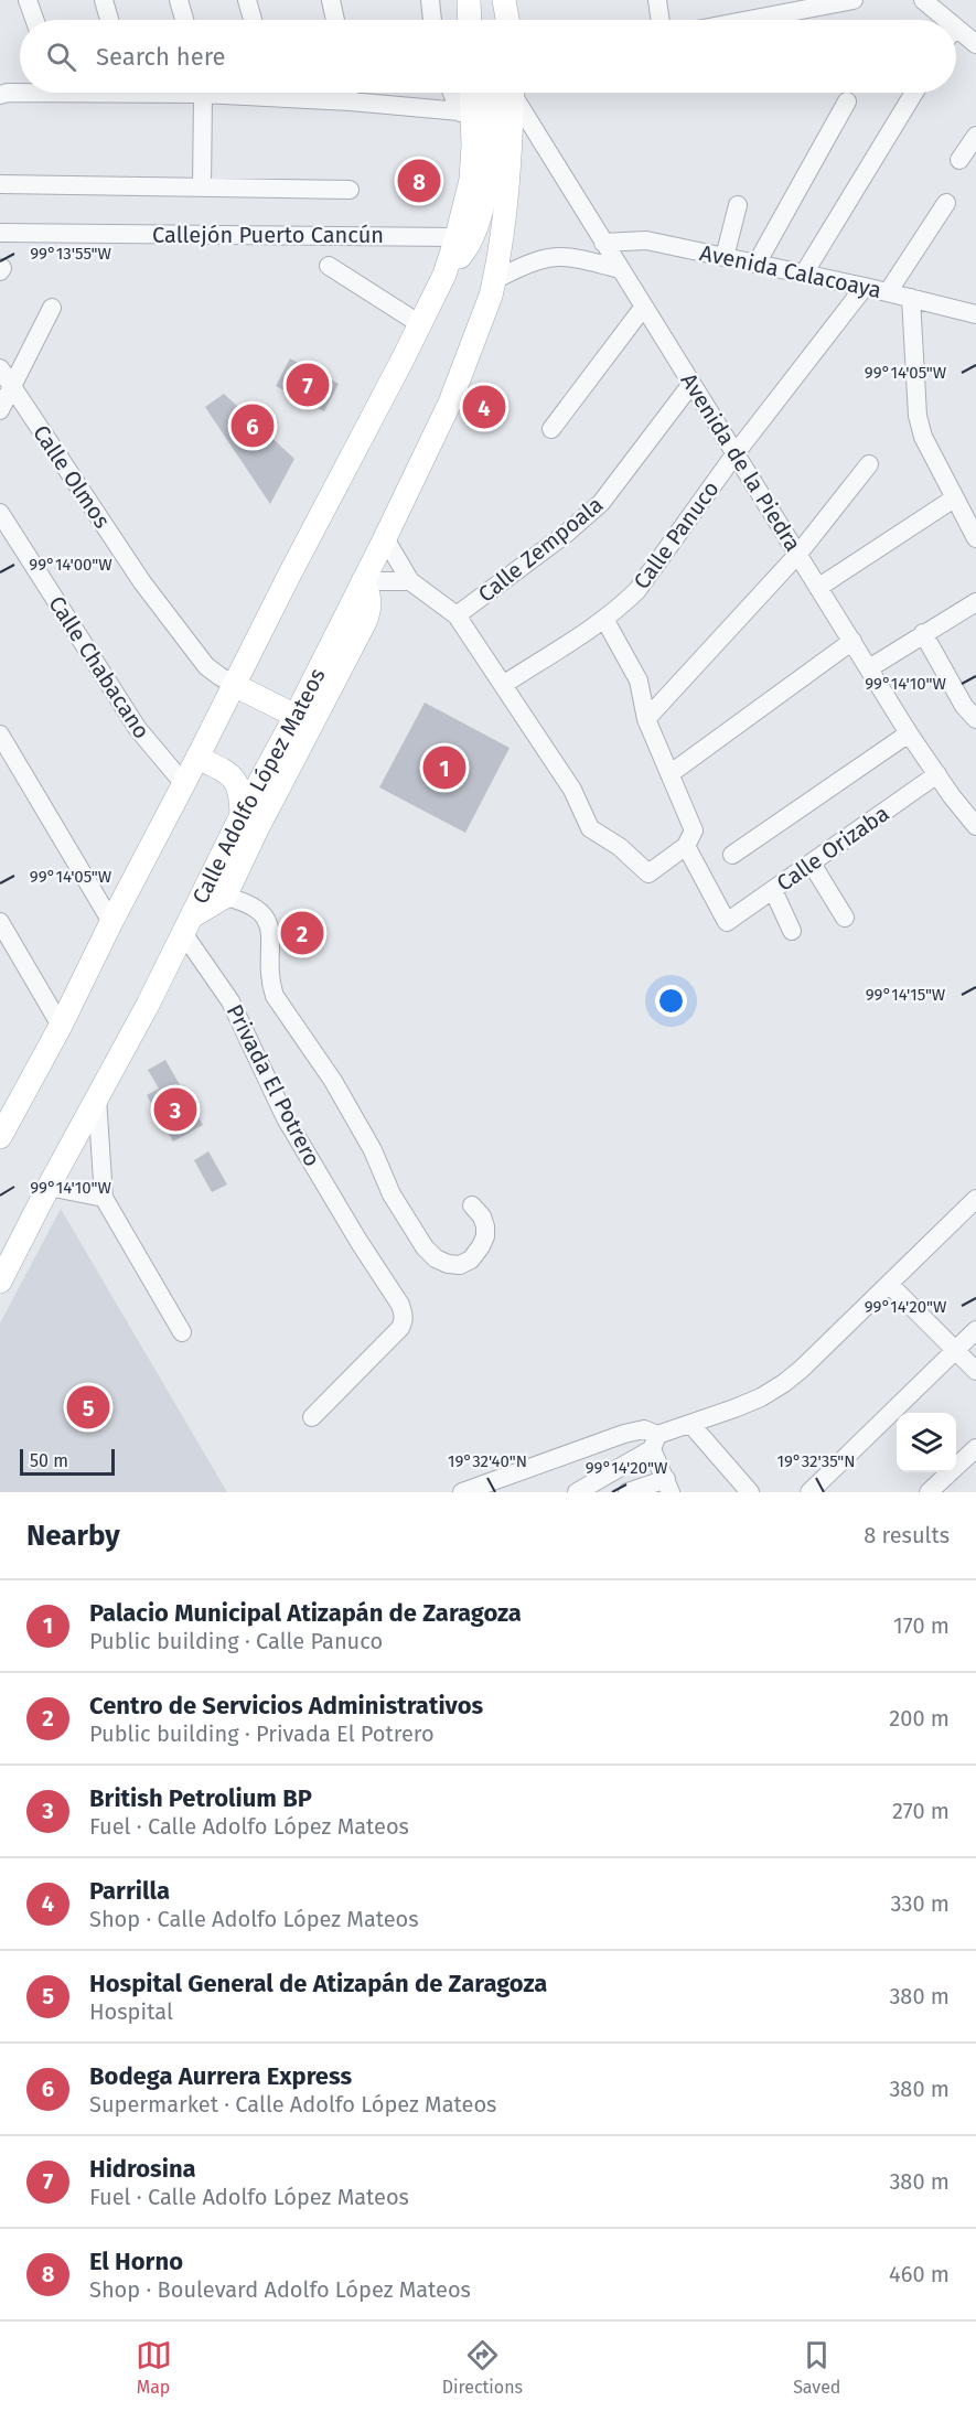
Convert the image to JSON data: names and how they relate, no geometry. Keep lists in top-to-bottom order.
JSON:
{
  "streets": {
    "main road": ["Calle Adolfo López Mateos"],
    "street": [
      "Callejón Puerto Cancún",
      "Avenida Calacoaya",
      "Avenida de la Piedra",
      "Calle Olmos",
      "Calle Panuco",
      "Calle Zempoala",
      "Calle Chabacano",
      "Calle Orizaba",
      "Privada El Potrero"
    ]
  },
  "crossings": [
    ["Avenida Calacoaya", "Avenida de la Piedra"],
    ["Avenida Calacoaya", "Calle Panuco"],
    ["Avenida de la Piedra", "Calle Panuco"],
    ["Avenida de la Piedra", "Calle Zempoala"],
    ["Avenida de la Piedra", "Calle Orizaba"],
    ["Calle Adolfo López Mateos", "Privada El Potrero"]
  ],
  "scale_bar": "50 m",
  "page": {
    "search": "Search here",
    "pins": [
      "8",
      "7",
      "4",
      "6",
      "1",
      "2",
      "3",
      "5"
    ],
    "scale": "50 m",
    "heading": ["Nearby", "8 results"],
    "list": [
      {
        "mark": "1",
        "name": "Palacio Municipal Atizapán de Zaragoza",
        "note": "Public building · Calle Panuco",
        "value": "170 m"
      },
      {
        "mark": "2",
        "name": "Centro de Servicios Administrativos",
        "note": "Public building · Privada El Potrero",
        "value": "200 m"
      },
      {
        "mark": "3",
        "name": "British Petrolium BP",
        "note": "Fuel · Calle Adolfo López Mateos",
        "value": "270 m"
      },
      {
        "mark": "4",
        "name": "Parrilla",
        "note": "Shop · Calle Adolfo López Mateos",
        "value": "330 m"
      },
      {
        "mark": "5",
        "name": "Hospital General de Atizapán de Zaragoza",
        "note": "Hospital",
        "value": "380 m"
      },
      {
        "mark": "6",
        "name": "Bodega Aurrera Express",
        "note": "Supermarket · Calle Adolfo López Mateos",
        "value": "380 m"
      },
      {
        "mark": "7",
        "name": "Hidrosina",
        "note": "Fuel · Calle Adolfo López Mateos",
        "value": "380 m"
      },
      {
        "mark": "8",
        "name": "El Horno",
        "note": "Shop · Boulevard Adolfo López Mateos",
        "value": "460 m"
      }
    ],
    "nav": ["Map", "Directions", "Saved"]
  },
  "coordinates": [
    "99°13'55\"W",
    "99°14'05\"W",
    "99°14'00\"W",
    "99°14'10\"W",
    "99°14'15\"W",
    "99°14'20\"W",
    "19°32'40\"N",
    "19°32'35\"N"
  ]
}
